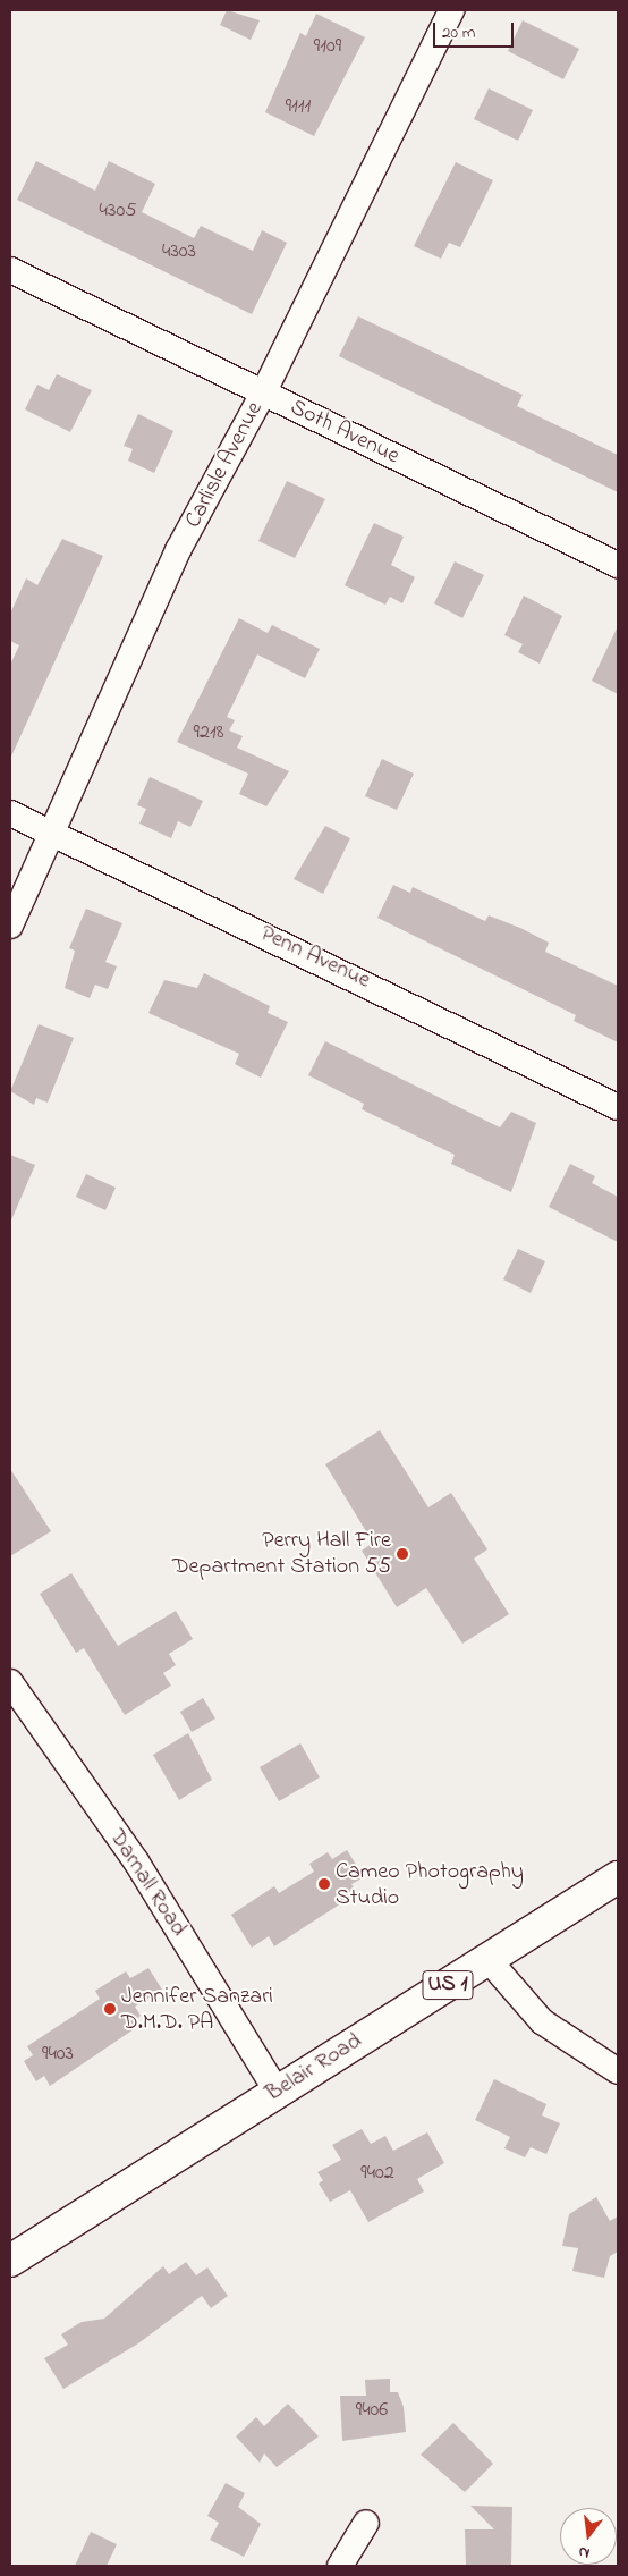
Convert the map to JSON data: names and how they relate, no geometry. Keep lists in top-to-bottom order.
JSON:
{
  "streets": {
    "highway": ["US 1", "Belair Road"],
    "street": [
      "Soth Avenue",
      "Carlisle Avenue",
      "Penn Avenue",
      "Darnall Road"
    ]
  },
  "crossings": [
    ["Soth Avenue", "Carlisle Avenue"],
    ["Carlisle Avenue", "Penn Avenue"],
    ["Darnall Road", "Belair Road"]
  ],
  "places": ["Perry Hall Fire Department Station 55", "Cameo Photography Studio", "Jennifer Sanzari D.M.D. PA"],
  "house_numbers": [
    "9109",
    "9111",
    "4305",
    "4303",
    "9218",
    "9403",
    "9402",
    "9406"
  ],
  "scale_bar": "20 m",
  "north": "bottom"
}
